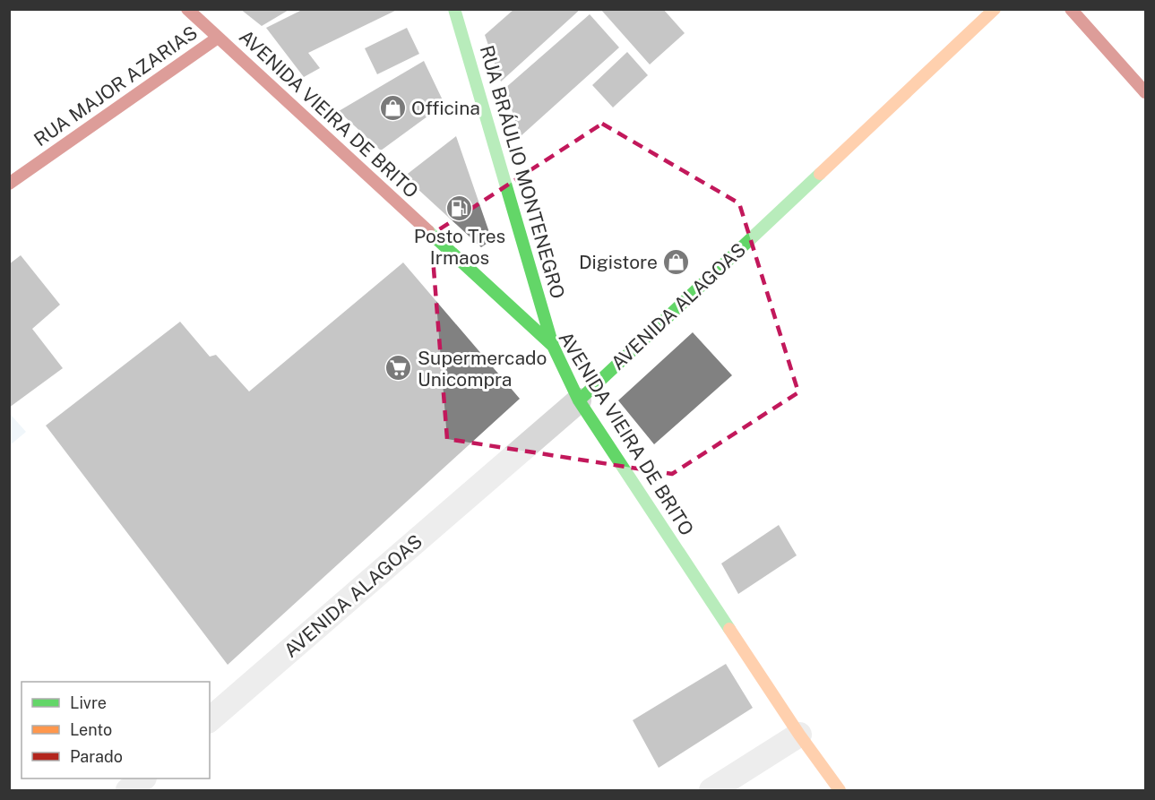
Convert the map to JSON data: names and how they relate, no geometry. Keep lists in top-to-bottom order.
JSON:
{
  "streets": {
    "street": [
      "RUA MAJOR AZARIAS",
      "AVENIDA VIEIRA DE BRITO",
      "RUA BRÁULIO MONTENEGRO",
      "AVENIDA ALAGOAS"
    ]
  },
  "crossings": [
    ["RUA MAJOR AZARIAS", "AVENIDA VIEIRA DE BRITO"],
    ["AVENIDA VIEIRA DE BRITO", "RUA BRÁULIO MONTENEGRO"],
    ["AVENIDA VIEIRA DE BRITO", "AVENIDA ALAGOAS"]
  ],
  "places": {
    "shop": ["Officina", "Digistore"],
    "fuel station": ["Posto Tres Irmaos"],
    "supermarket": ["Supermercado Unicompra"]
  },
  "legend": ["Livre", "Lento", "Parado"]
}
